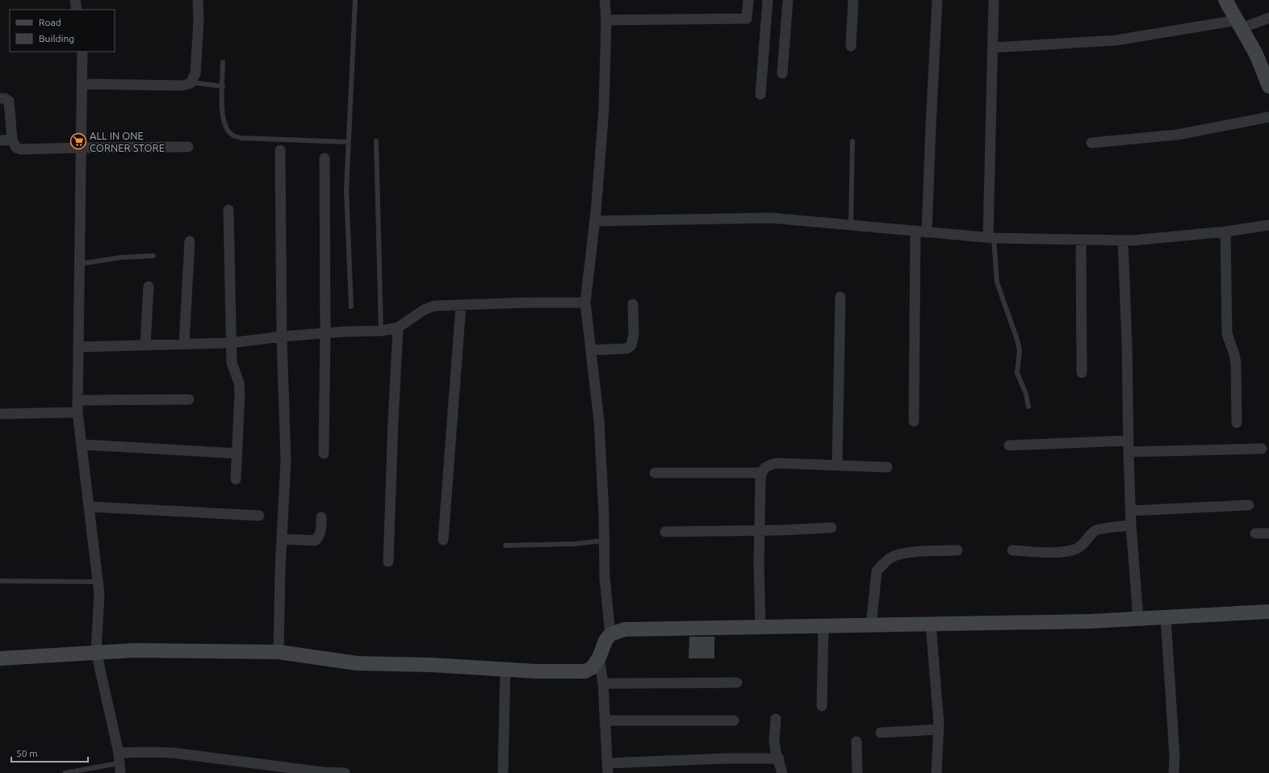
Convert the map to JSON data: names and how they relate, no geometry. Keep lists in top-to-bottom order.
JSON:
{
  "places": {
    "supermarket": ["ALL IN ONE CORNER STORE"]
  },
  "legend": ["Road", "Building"],
  "scale_bar": "50 m"
}
